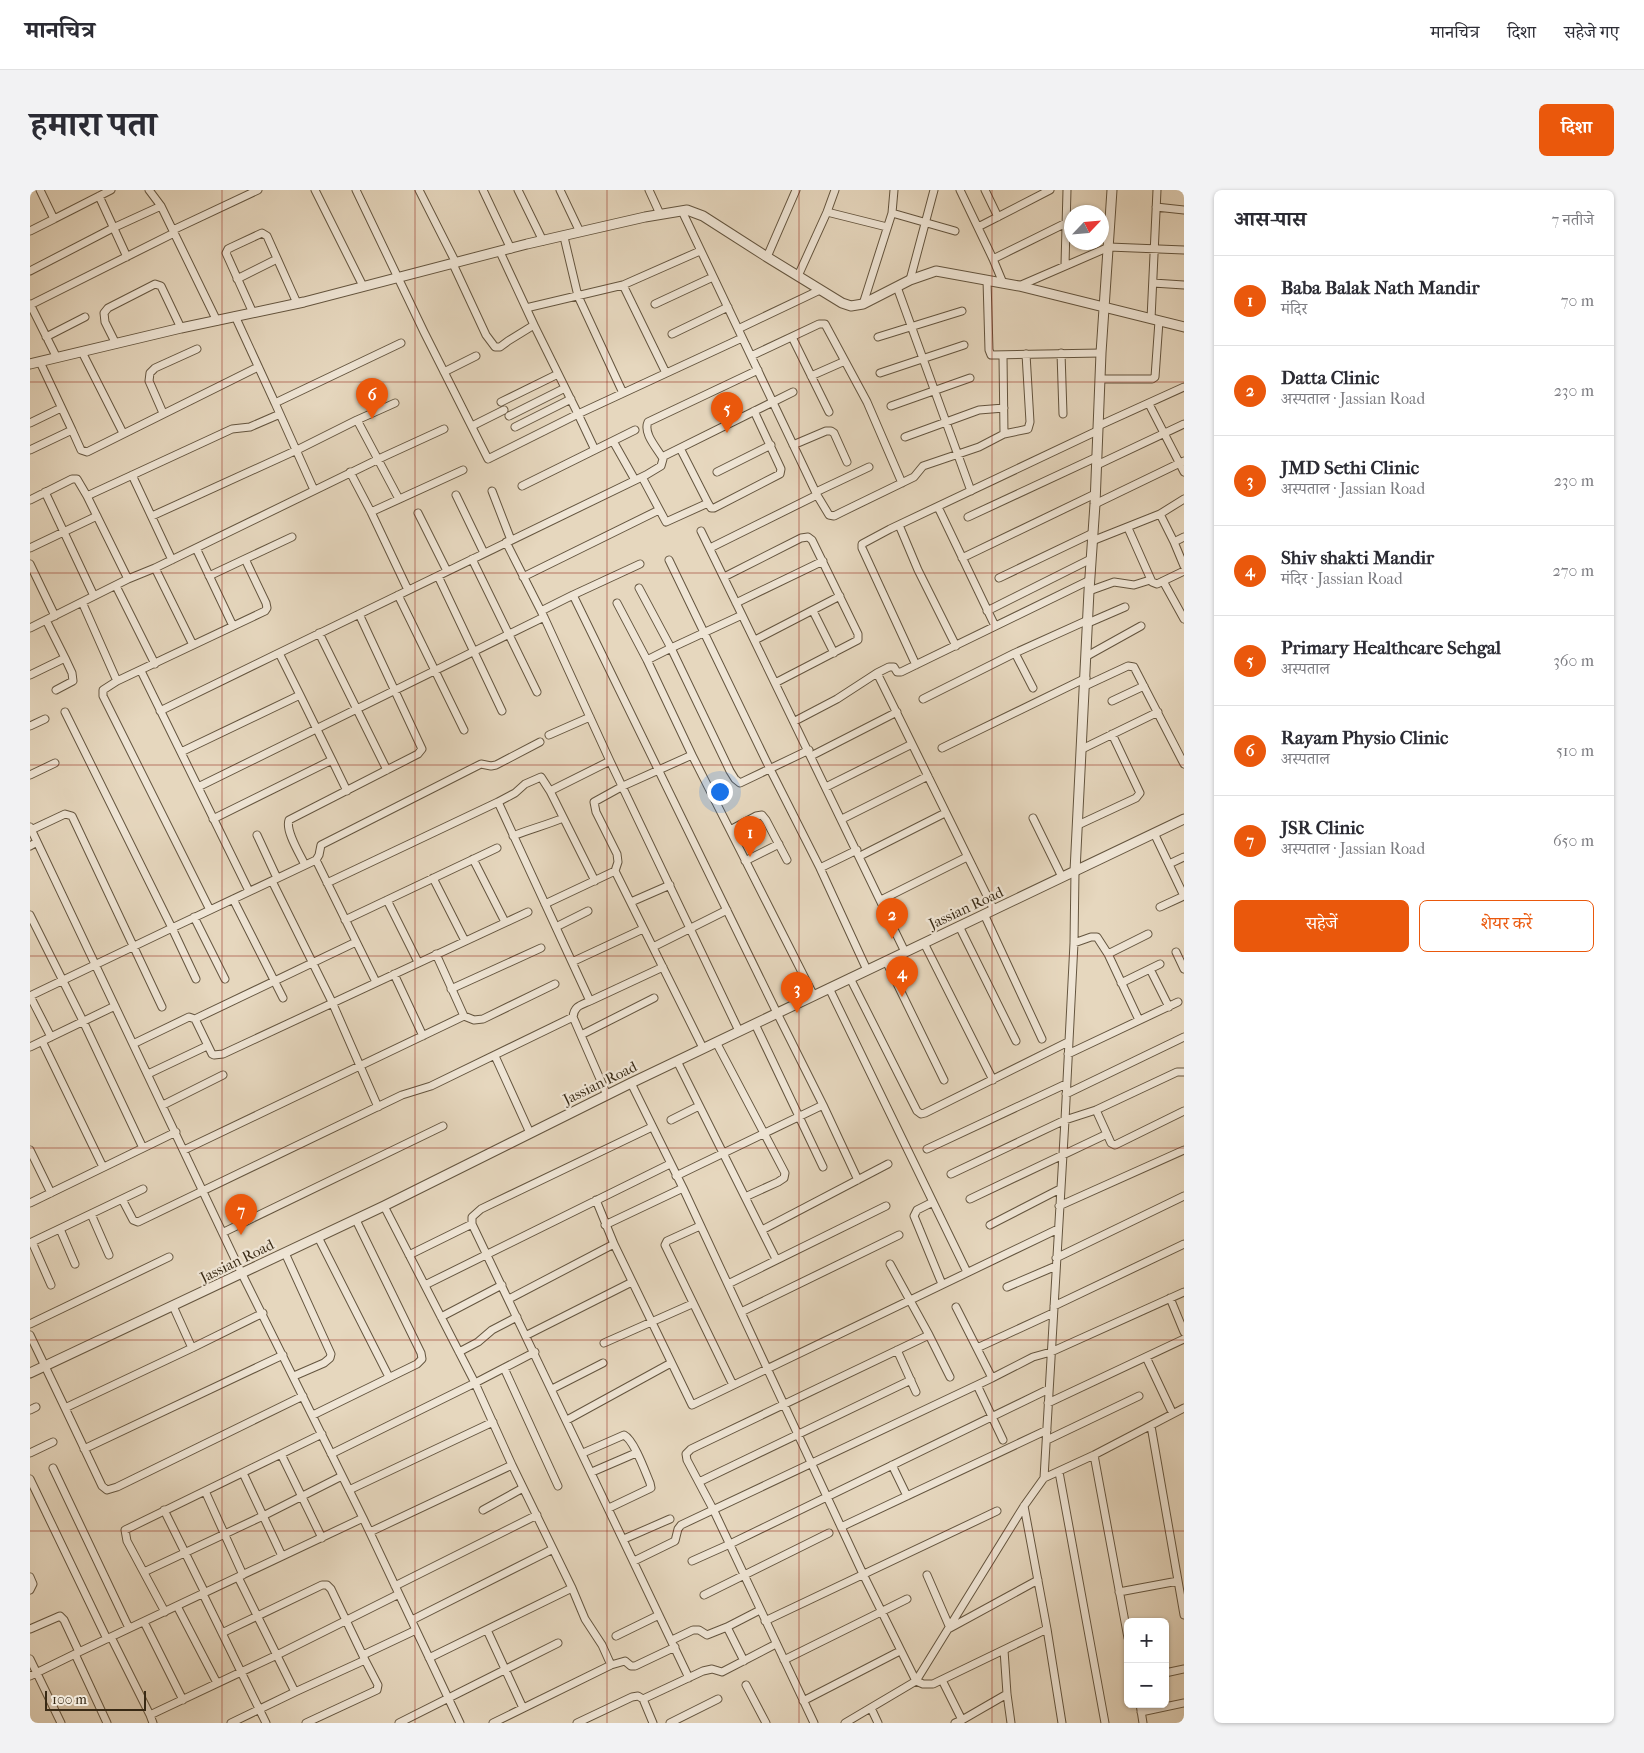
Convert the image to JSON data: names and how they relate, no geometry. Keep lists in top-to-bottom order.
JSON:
{
  "streets": {
    "street": ["Jassian Road"]
  },
  "scale_bar": "100 m",
  "north": "top right",
  "page": {
    "header": "मानचित्र",
    "nav": ["मानचित्र", "दिशा", "सहेजे गए"],
    "title": "हमारा पता",
    "buttons": [
      "दिशा",
      ["सहेजें", "शेयर करें"]
    ],
    "heading": ["आस-पास", "7 नतीजे"],
    "list": [
      {
        "mark": "1",
        "name": "Baba Balak Nath Mandir",
        "note": "मंदिर",
        "value": "70 m"
      },
      {
        "mark": "2",
        "name": "Datta Clinic",
        "note": "अस्पताल · Jassian Road",
        "value": "230 m"
      },
      {
        "mark": "3",
        "name": "JMD Sethi Clinic",
        "note": "अस्पताल · Jassian Road",
        "value": "230 m"
      },
      {
        "mark": "4",
        "name": "Shiv shakti Mandir",
        "note": "मंदिर · Jassian Road",
        "value": "270 m"
      },
      {
        "mark": "5",
        "name": "Primary Healthcare Sehgal",
        "note": "अस्पताल",
        "value": "360 m"
      },
      {
        "mark": "6",
        "name": "Rayam Physio Clinic",
        "note": "अस्पताल",
        "value": "510 m"
      },
      {
        "mark": "7",
        "name": "JSR Clinic",
        "note": "अस्पताल · Jassian Road",
        "value": "650 m"
      }
    ],
    "pins": [
      "6",
      "5",
      "1",
      "2",
      "4",
      "3",
      "7"
    ],
    "map_buttons": ["+", "−"],
    "scale": "100 m"
  }
}
